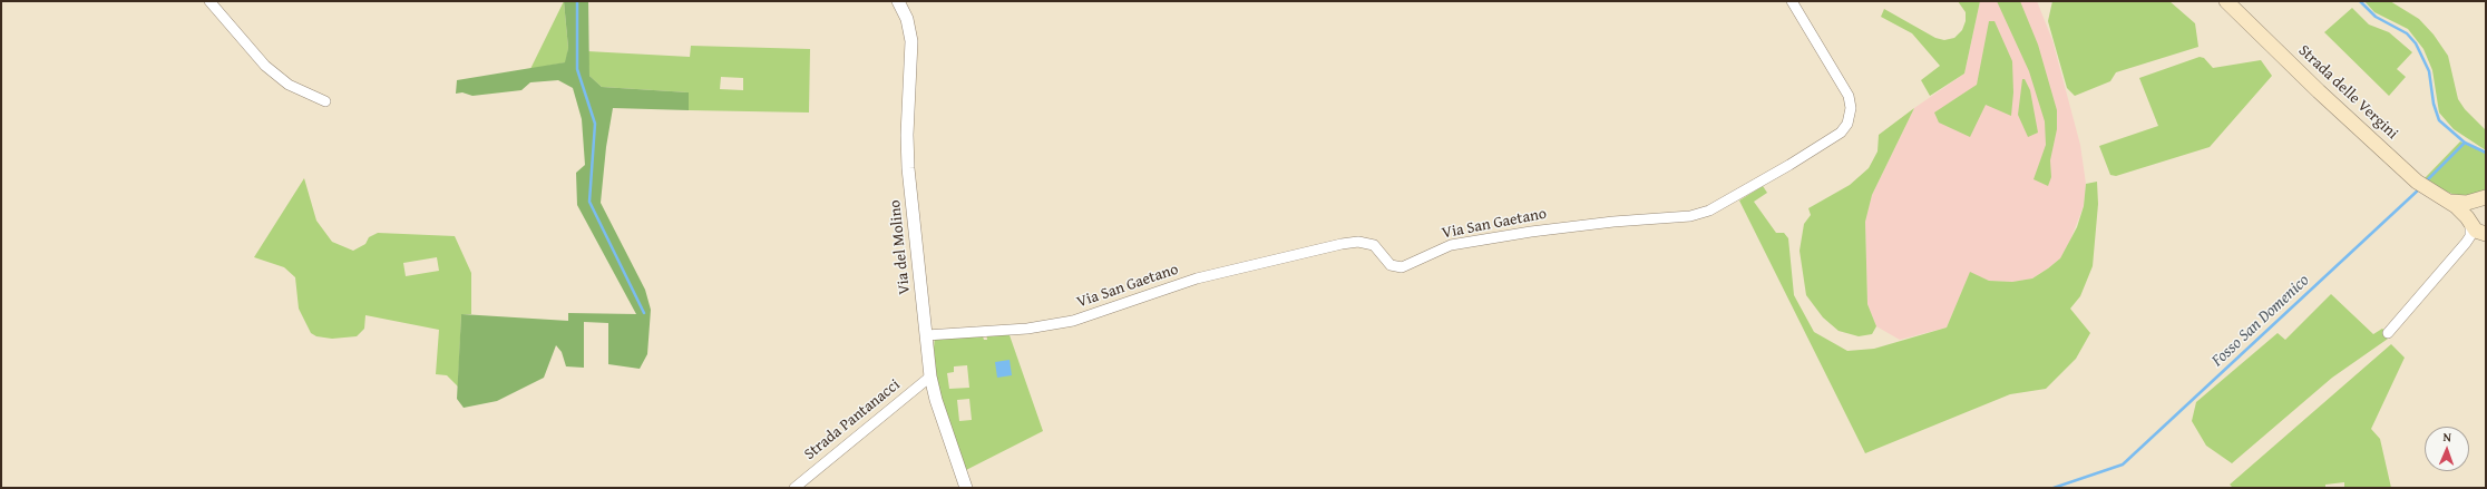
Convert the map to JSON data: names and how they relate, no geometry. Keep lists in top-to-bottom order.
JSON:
{
  "streets": {
    "main road": ["Strada delle Vergini"],
    "street": ["Via San Gaetano", "Via del Molino", "Strada Pantanacci"]
  },
  "crossings": [
    ["Via San Gaetano", "Via del Molino"],
    ["Via del Molino", "Strada Pantanacci"]
  ],
  "water": ["Fosso San Domenico"],
  "north": "top"
}
